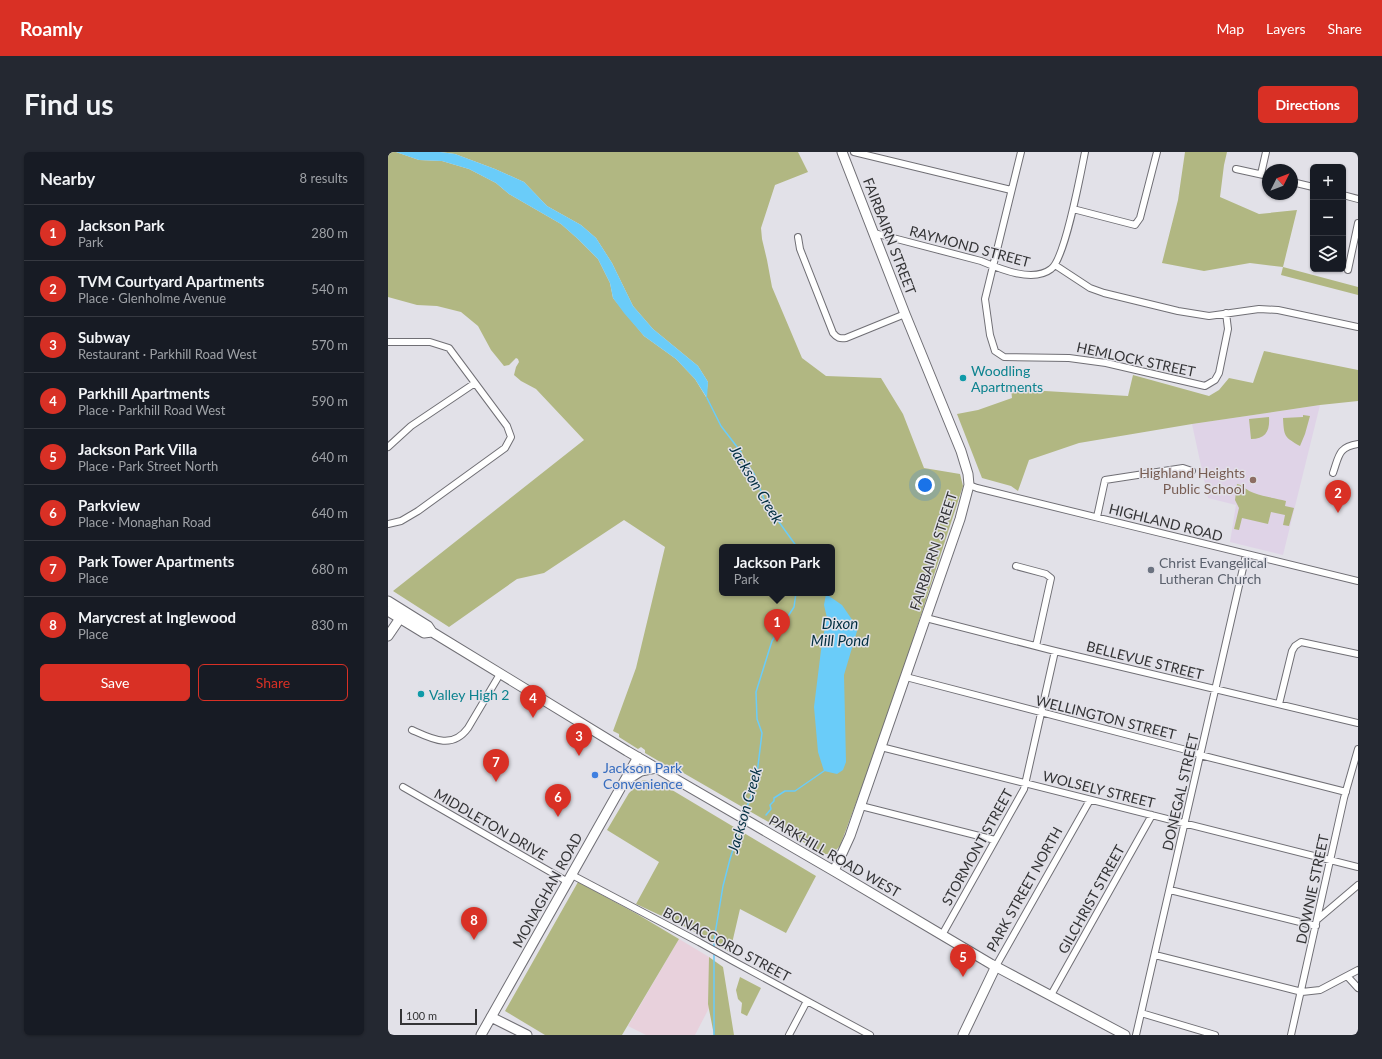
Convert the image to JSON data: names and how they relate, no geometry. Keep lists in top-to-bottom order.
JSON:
{
  "streets": {
    "main road": [
      "FAIRBAIRN STREET",
      "PARKHILL ROAD WEST",
      "PARK STREET NORTH",
      "MONAGHAN ROAD"
    ],
    "street": [
      "RAYMOND STREET",
      "HEMLOCK STREET",
      "HIGHLAND ROAD",
      "BELLEVUE STREET",
      "WELLINGTON STREET",
      "WOLSELY STREET",
      "DONEGAL STREET",
      "MIDDLETON DRIVE",
      "STORMONT STREET",
      "DOWNIE STREET",
      "GILCHRIST STREET",
      "BONACCORD STREET"
    ]
  },
  "crossings": [
    ["FAIRBAIRN STREET", "RAYMOND STREET"],
    ["FAIRBAIRN STREET", "HIGHLAND ROAD"],
    ["FAIRBAIRN STREET", "BELLEVUE STREET"],
    ["FAIRBAIRN STREET", "WELLINGTON STREET"],
    ["FAIRBAIRN STREET", "WOLSELY STREET"],
    ["FAIRBAIRN STREET", "PARKHILL ROAD WEST"],
    ["RAYMOND STREET", "HEMLOCK STREET"],
    ["HIGHLAND ROAD", "DONEGAL STREET"],
    ["BELLEVUE STREET", "DONEGAL STREET"],
    ["BELLEVUE STREET", "STORMONT STREET"],
    ["WELLINGTON STREET", "DONEGAL STREET"],
    ["WELLINGTON STREET", "STORMONT STREET"],
    ["WELLINGTON STREET", "DOWNIE STREET"],
    ["WOLSELY STREET", "DONEGAL STREET"],
    ["WOLSELY STREET", "STORMONT STREET"],
    ["WOLSELY STREET", "PARK STREET NORTH"],
    ["WOLSELY STREET", "DOWNIE STREET"],
    ["WOLSELY STREET", "GILCHRIST STREET"],
    ["MIDDLETON DRIVE", "MONAGHAN ROAD"],
    ["MIDDLETON DRIVE", "BONACCORD STREET"],
    ["STORMONT STREET", "PARKHILL ROAD WEST"],
    ["PARKHILL ROAD WEST", "PARK STREET NORTH"],
    ["PARKHILL ROAD WEST", "MONAGHAN ROAD"],
    ["PARKHILL ROAD WEST", "GILCHRIST STREET"],
    ["MONAGHAN ROAD", "BONACCORD STREET"]
  ],
  "water": ["Jackson Creek", "Dixon Mill Pond"],
  "places": [
    "Woodling Apartments",
    "Highland Heights Public School",
    "Christ Evangelical Lutheran Church",
    "Valley High 2",
    "Jackson Park Convenience"
  ],
  "scale_bar": "100 m",
  "north": "top right",
  "page": {
    "header": "Roamly",
    "nav": ["Map", "Layers", "Share"],
    "buttons": [
      "Directions",
      ["Save", "Share"]
    ],
    "title": "Find us",
    "heading": ["Nearby", "8 results"],
    "map_buttons": ["+", "−"],
    "list": [
      {
        "mark": "1",
        "name": "Jackson Park",
        "note": "Park",
        "value": "280 m"
      },
      {
        "mark": "2",
        "name": "TVM Courtyard Apartments",
        "note": "Place · Glenholme Avenue",
        "value": "540 m"
      },
      {
        "mark": "3",
        "name": "Subway",
        "note": "Restaurant · Parkhill Road West",
        "value": "570 m"
      },
      {
        "mark": "4",
        "name": "Parkhill Apartments",
        "note": "Place · Parkhill Road West",
        "value": "590 m"
      },
      {
        "mark": "5",
        "name": "Jackson Park Villa",
        "note": "Place · Park Street North",
        "value": "640 m"
      },
      {
        "mark": "6",
        "name": "Parkview",
        "note": "Place · Monaghan Road",
        "value": "640 m"
      },
      {
        "mark": "7",
        "name": "Park Tower Apartments",
        "note": "Place",
        "value": "680 m"
      },
      {
        "mark": "8",
        "name": "Marycrest at Inglewood",
        "note": "Place",
        "value": "830 m"
      }
    ],
    "pins": [
      "2",
      "1",
      "4",
      "3",
      "7",
      "6",
      "8",
      "5"
    ],
    "popup": ["Jackson Park", "Park"],
    "scale": "100 m"
  }
}
